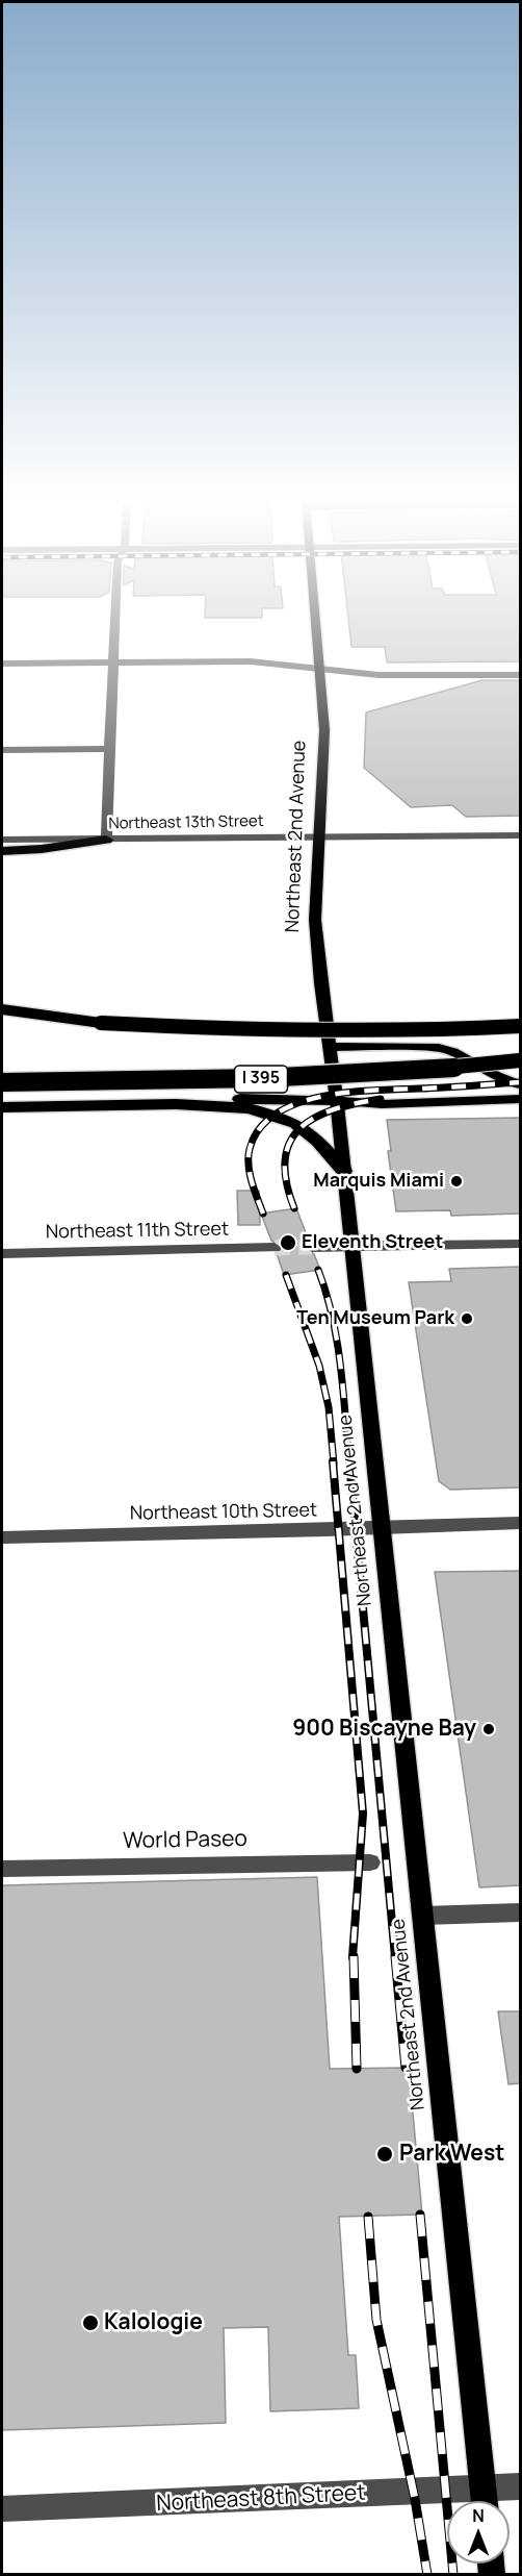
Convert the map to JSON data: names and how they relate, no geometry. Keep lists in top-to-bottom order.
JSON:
{
  "streets": {
    "highway": ["I 395"],
    "main road": ["Northeast 2nd Avenue"],
    "street": [
      "Northeast 13th Street",
      "Northeast 11th Street",
      "Northeast 10th Street",
      "World Paseo",
      "Northeast 8th Street"
    ]
  },
  "crossings": [
    ["Northeast 13th Street", "Northeast 2nd Avenue"],
    ["Northeast 2nd Avenue", "Northeast 10th Street"],
    ["Northeast 2nd Avenue", "Northeast 8th Street"]
  ],
  "places": [
    "Marquis Miami",
    "Eleventh Street",
    "Ten Museum Park",
    "900 Biscayne Bay",
    "Park West",
    "Kalologie"
  ],
  "north": "top"
}
